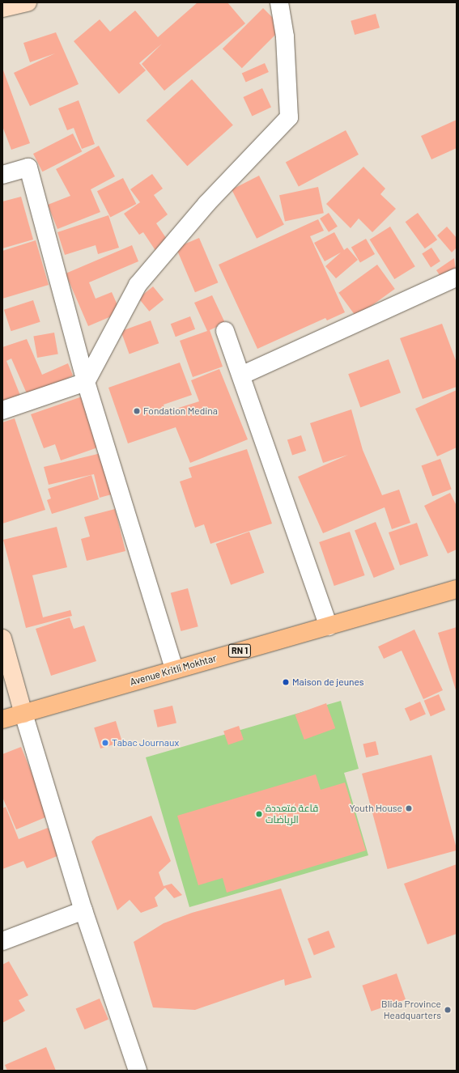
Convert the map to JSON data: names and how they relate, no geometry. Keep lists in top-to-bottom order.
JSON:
{
  "streets": {
    "main road": ["RN 1", "Avenue Kritli Mokhtar"]
  },
  "places": [
    "Fondation Medina",
    "Maison de jeunes",
    "Tabac Journaux",
    "Youth House",
    "قاعة متعددة الرياضات",
    "Blida Province Headquarters"
  ]
}
